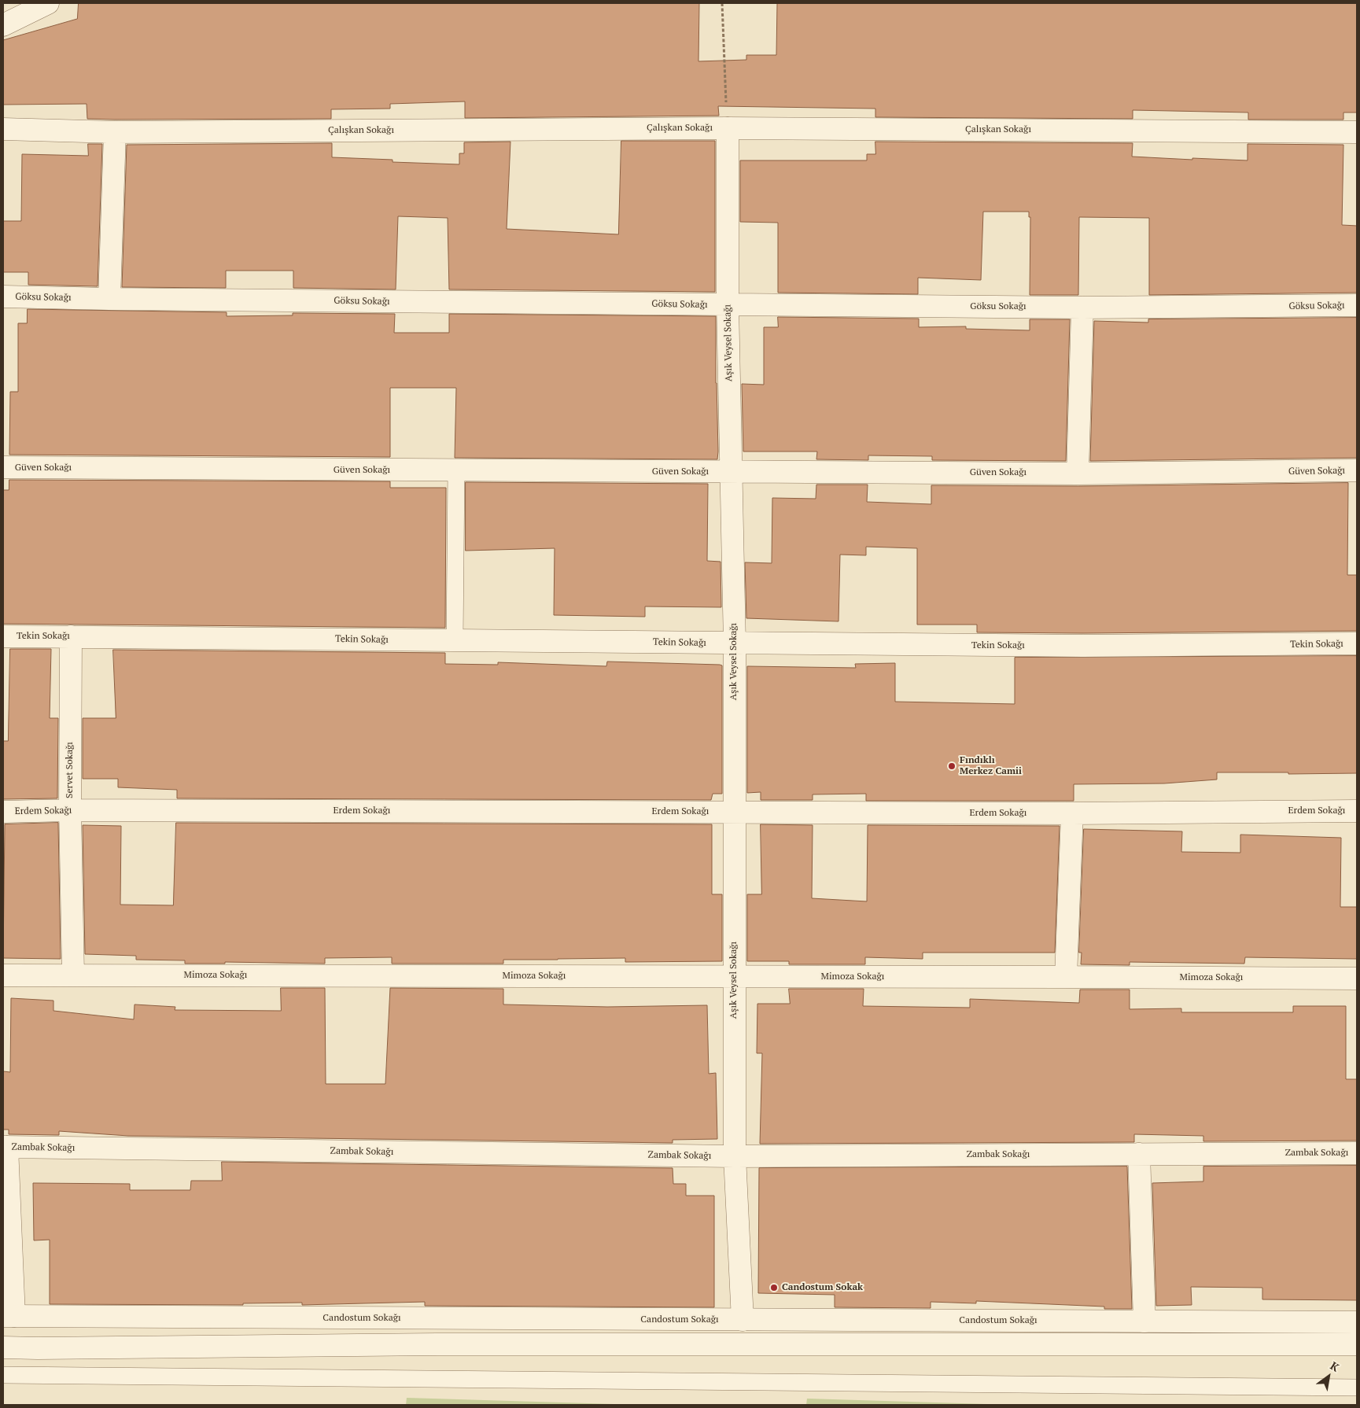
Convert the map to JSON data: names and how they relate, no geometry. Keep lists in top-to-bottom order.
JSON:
{
  "streets": {
    "street": [
      "Çalışkan Sokağı",
      "Göksu Sokağı",
      "Aşık Veysel Sokağı",
      "Güven Sokağı",
      "Tekin Sokağı",
      "Servet Sokağı",
      "Erdem Sokağı",
      "Mimoza Sokağı",
      "Zambak Sokağı",
      "Candostum Sokağı"
    ]
  },
  "crossings": [
    ["Çalışkan Sokağı", "Aşık Veysel Sokağı"],
    ["Göksu Sokağı", "Aşık Veysel Sokağı"],
    ["Aşık Veysel Sokağı", "Güven Sokağı"],
    ["Aşık Veysel Sokağı", "Tekin Sokağı"],
    ["Aşık Veysel Sokağı", "Erdem Sokağı"],
    ["Aşık Veysel Sokağı", "Mimoza Sokağı"],
    ["Aşık Veysel Sokağı", "Zambak Sokağı"],
    ["Aşık Veysel Sokağı", "Candostum Sokağı"],
    ["Tekin Sokağı", "Servet Sokağı"],
    ["Servet Sokağı", "Erdem Sokağı"],
    ["Servet Sokağı", "Mimoza Sokağı"]
  ],
  "places": ["Fındıklı Merkez Camii", "Candostum Sokak"],
  "north": "top right"
}
